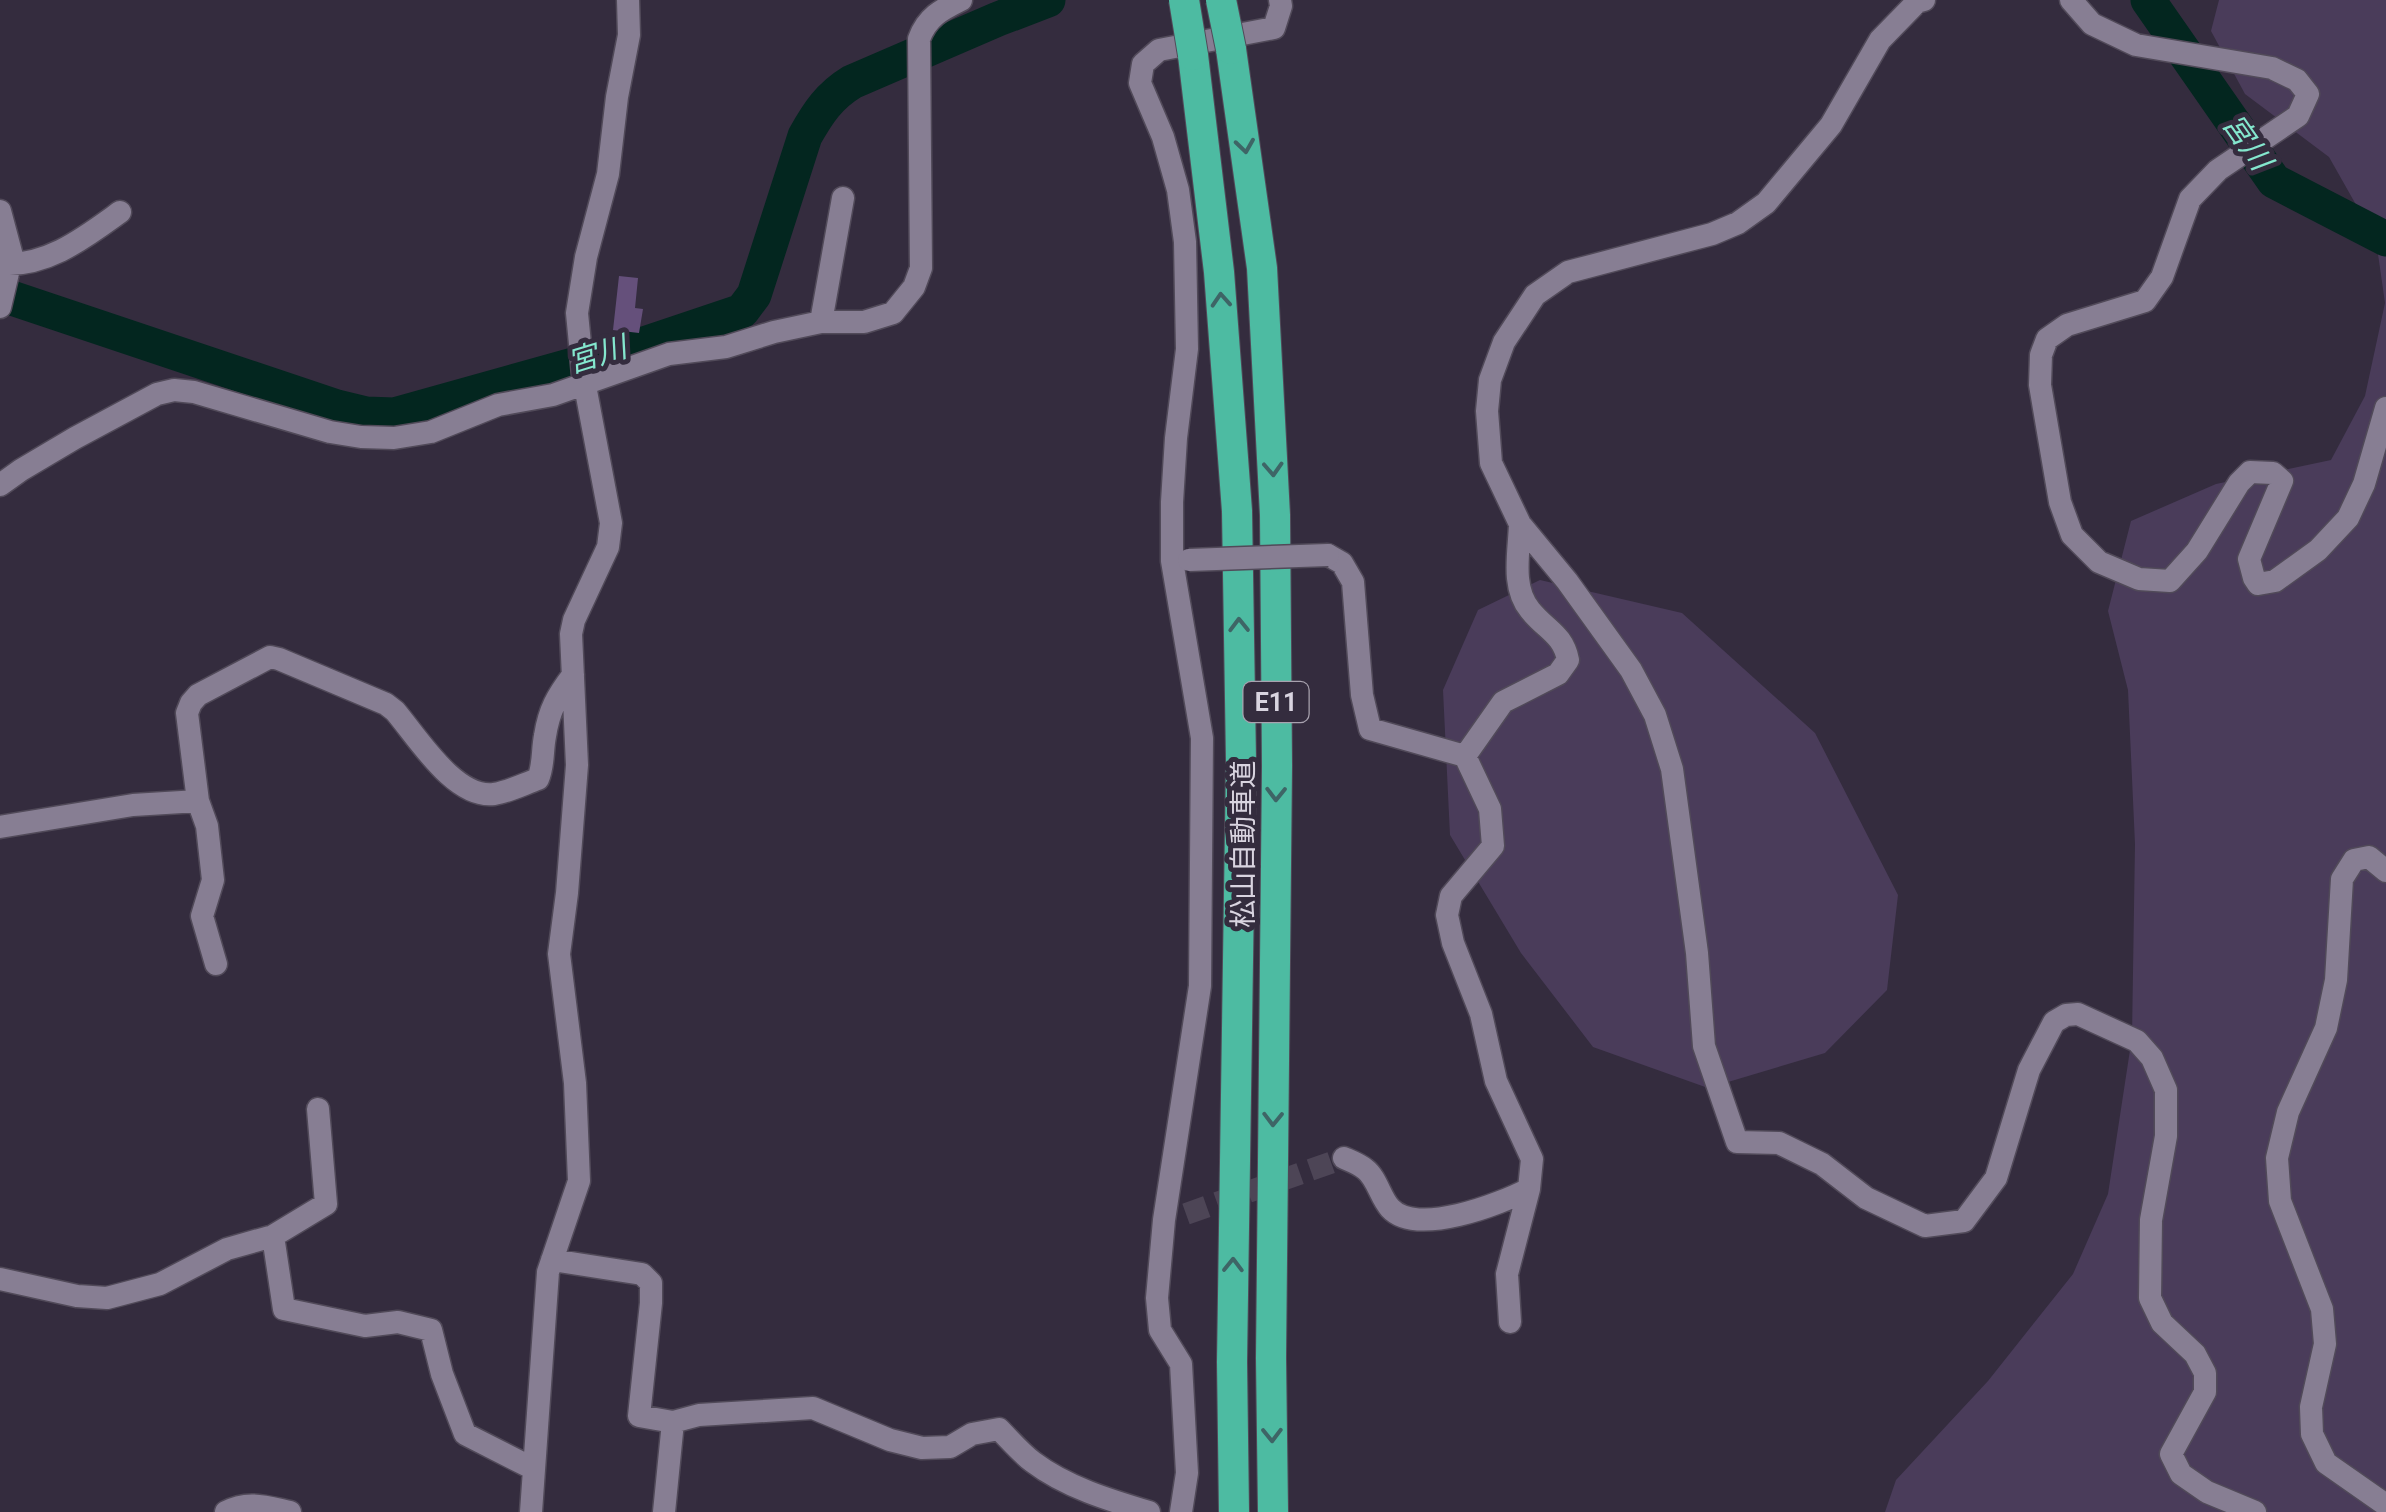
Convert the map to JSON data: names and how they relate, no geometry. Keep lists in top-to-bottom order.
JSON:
{
  "streets": {
    "highway": ["E11", "松山自動車道"]
  },
  "water": ["宮川"]
}
